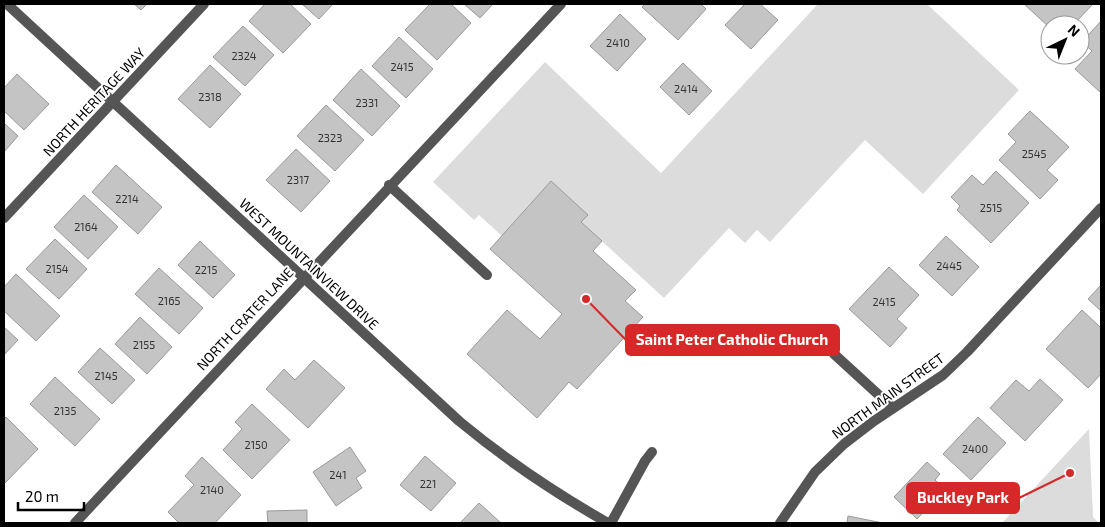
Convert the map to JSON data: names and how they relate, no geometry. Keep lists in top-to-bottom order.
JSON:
{
  "streets": {
    "street": [
      "NORTH HERITAGE WAY",
      "WEST MOUNTAINVIEW DRIVE",
      "NORTH CRATER LANE",
      "NORTH MAIN STREET"
    ]
  },
  "crossings": [
    ["NORTH HERITAGE WAY", "WEST MOUNTAINVIEW DRIVE"],
    ["WEST MOUNTAINVIEW DRIVE", "NORTH CRATER LANE"]
  ],
  "places": ["Saint Peter Catholic Church", "Buckley Park"],
  "house_numbers": [
    "2410",
    "2324",
    "2415",
    "2414",
    "2318",
    "2331",
    "2323",
    "2545",
    "2317",
    "2214",
    "2515",
    "2164",
    "2445",
    "2154",
    "2215",
    "2165",
    "2415",
    "2155",
    "2145",
    "2135",
    "2150",
    "2400",
    "241",
    "221",
    "2140"
  ],
  "scale_bar": "20 m",
  "north": "top right"
}
